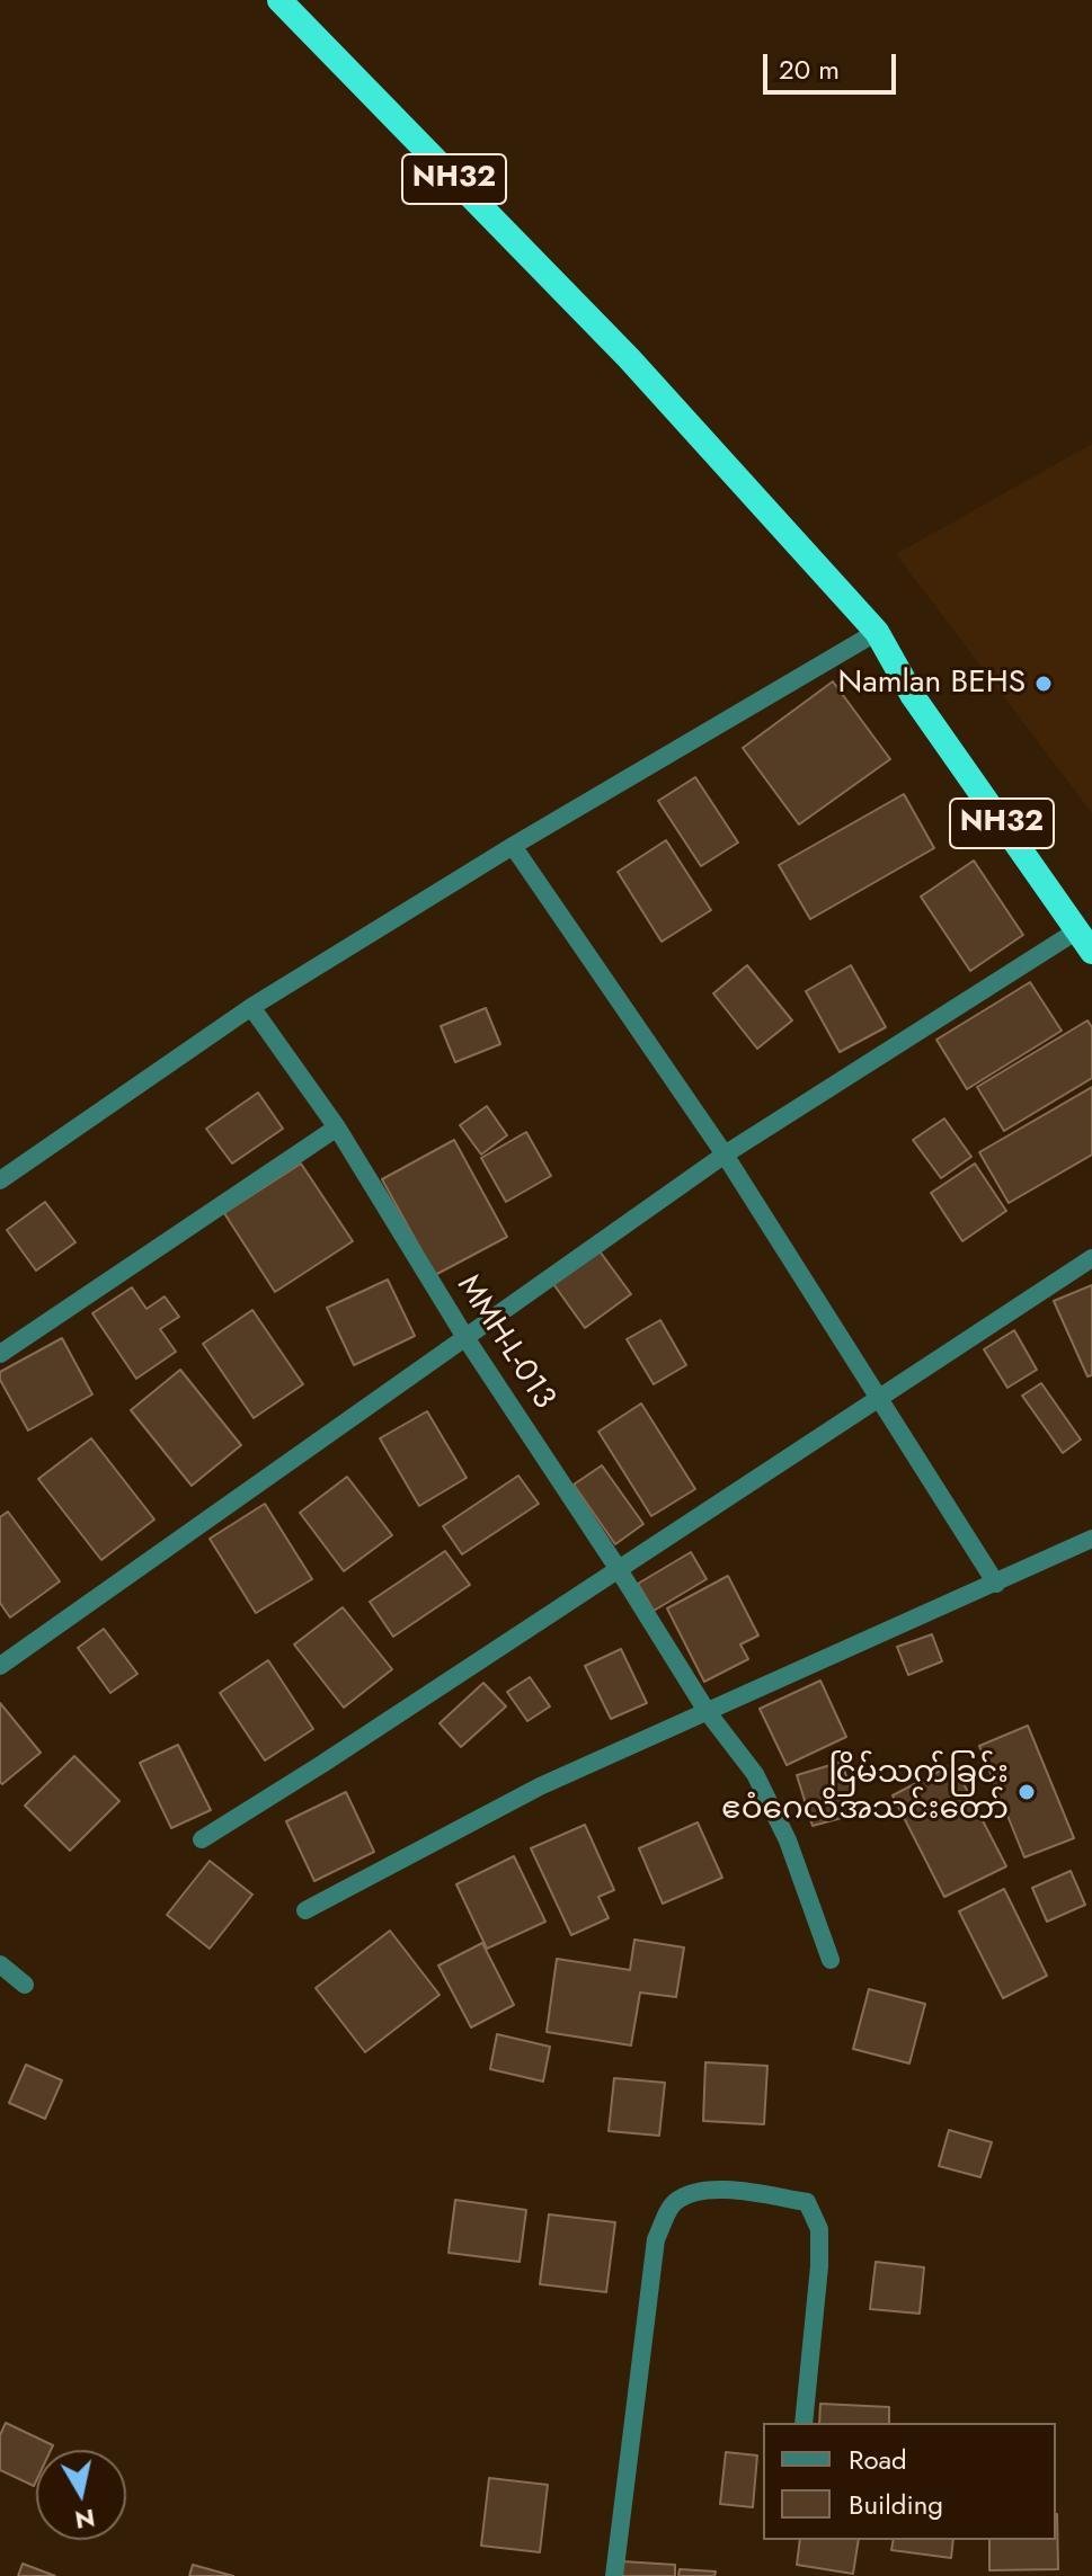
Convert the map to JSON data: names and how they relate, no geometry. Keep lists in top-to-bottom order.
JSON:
{
  "streets": {
    "highway": ["NH32"],
    "street": ["MMH-L-013"]
  },
  "places": ["Namlan BEHS", "ငြိမ်သက်ခြင်း ဧဝံဂေလိအသင်းတော်"],
  "legend": ["Road", "Building"],
  "scale_bar": "20 m",
  "north": "bottom"
}
